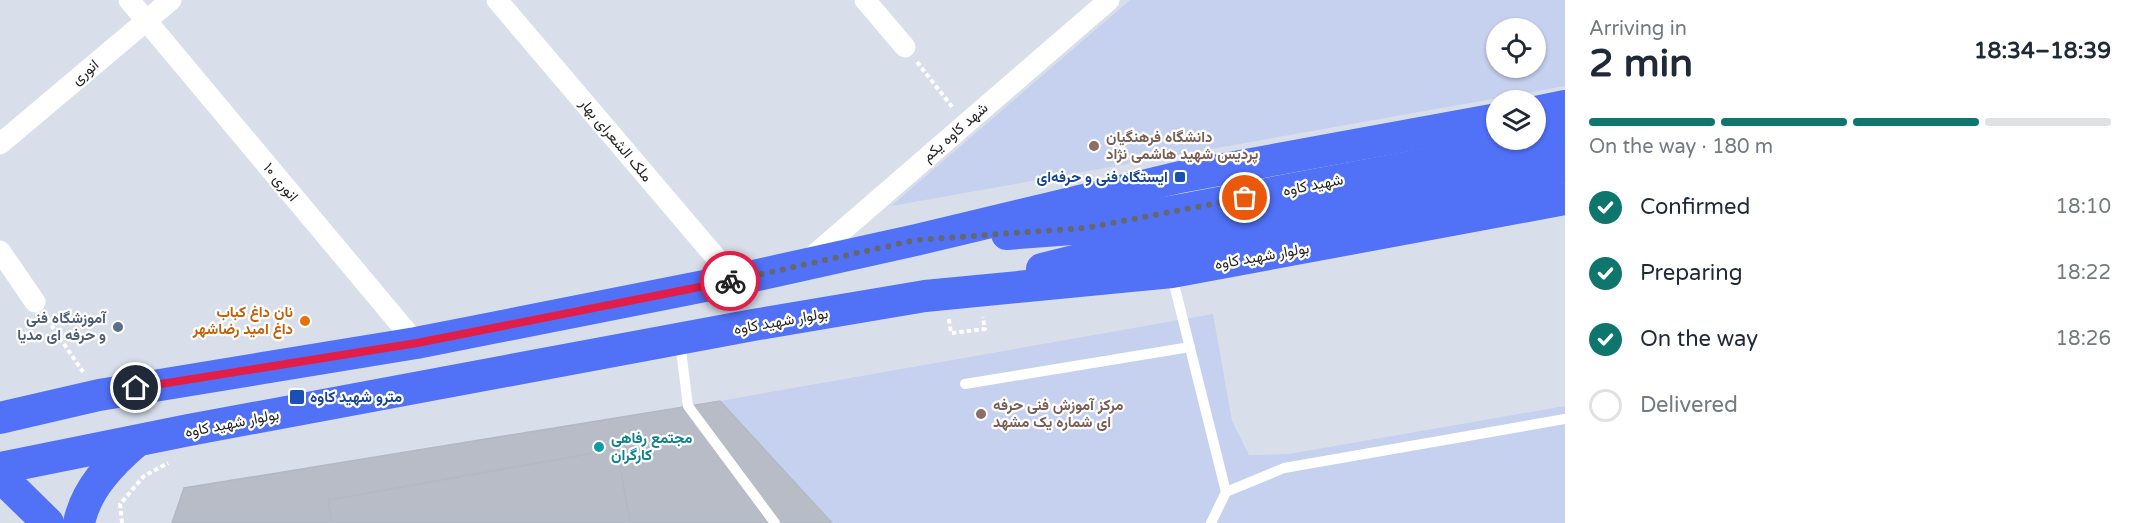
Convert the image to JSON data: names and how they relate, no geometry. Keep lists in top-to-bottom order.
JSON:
{
  "streets": {
    "main road": ["شهید کاوه", "بولوار شهید کاوه"],
    "street": [
      "انوری",
      "شهد کاوه یکم",
      "ملک الشعرای بهار",
      "انوری ۱۰"
    ]
  },
  "crossings": [
    ["انوری", "انوری ۱۰"],
    ["شهید کاوه", "بولوار شهید کاوه"]
  ],
  "places": {
    "other": [
      "دانشگاه فرهنگیان پردیس شهید هاشمی نژاد",
      "نان داغ کباب داغ امید رضاشهر",
      "آموزشگاه فنی و حرفه ای مدیا",
      "مرکز آموزش فنی حرفه ای شماره یک مشهد",
      "مجتمع رفاهی کارگران"
    ],
    "transit": ["ایستگاه فنی و حرفه‌ای", "مترو شهید کاوه"]
  },
  "page": {
    "heading": ["2 min", "Arriving in", "18:34–18:39"],
    "bar": "On the way · 180 m",
    "list": [
      ["Confirmed", "18:10"],
      ["Preparing", "18:22"],
      ["On the way", "18:26"],
      "Delivered"
    ]
  }
}
